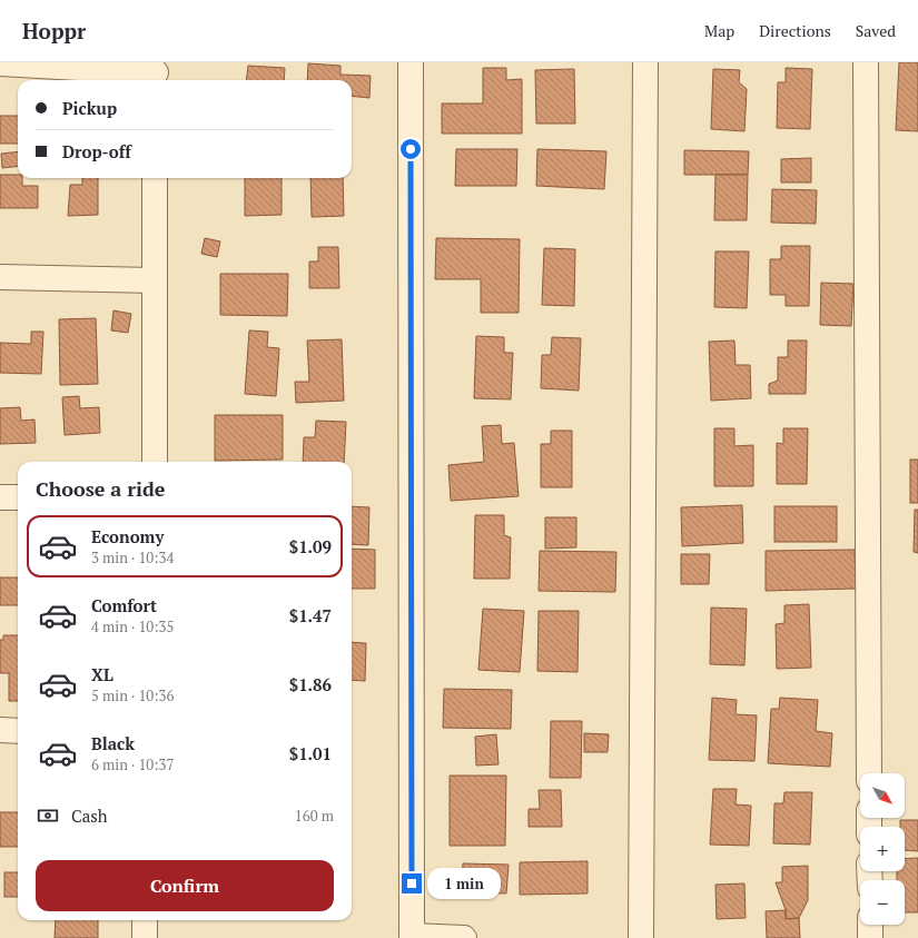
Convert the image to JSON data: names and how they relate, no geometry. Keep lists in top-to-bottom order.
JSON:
{
  "north": "bottom right",
  "page": {
    "header": "Hoppr",
    "nav": ["Map", "Directions", "Saved"],
    "banner": ["Pickup", "Drop-off"],
    "heading": "Choose a ride",
    "list": [
      {
        "name": "Economy",
        "note": "3 min · 10:34",
        "value": "$1.09"
      },
      {
        "name": "Comfort",
        "note": "4 min · 10:35",
        "value": "$1.47"
      },
      {
        "name": "XL",
        "note": "5 min · 10:36",
        "value": "$1.86"
      },
      {
        "name": "Black",
        "note": "6 min · 10:37",
        "value": "$1.01"
      }
    ],
    "map_buttons": ["+", "−"],
    "pay": ["Cash", "160 m"],
    "buttons": "Confirm",
    "bubble": "1 min"
  }
}
